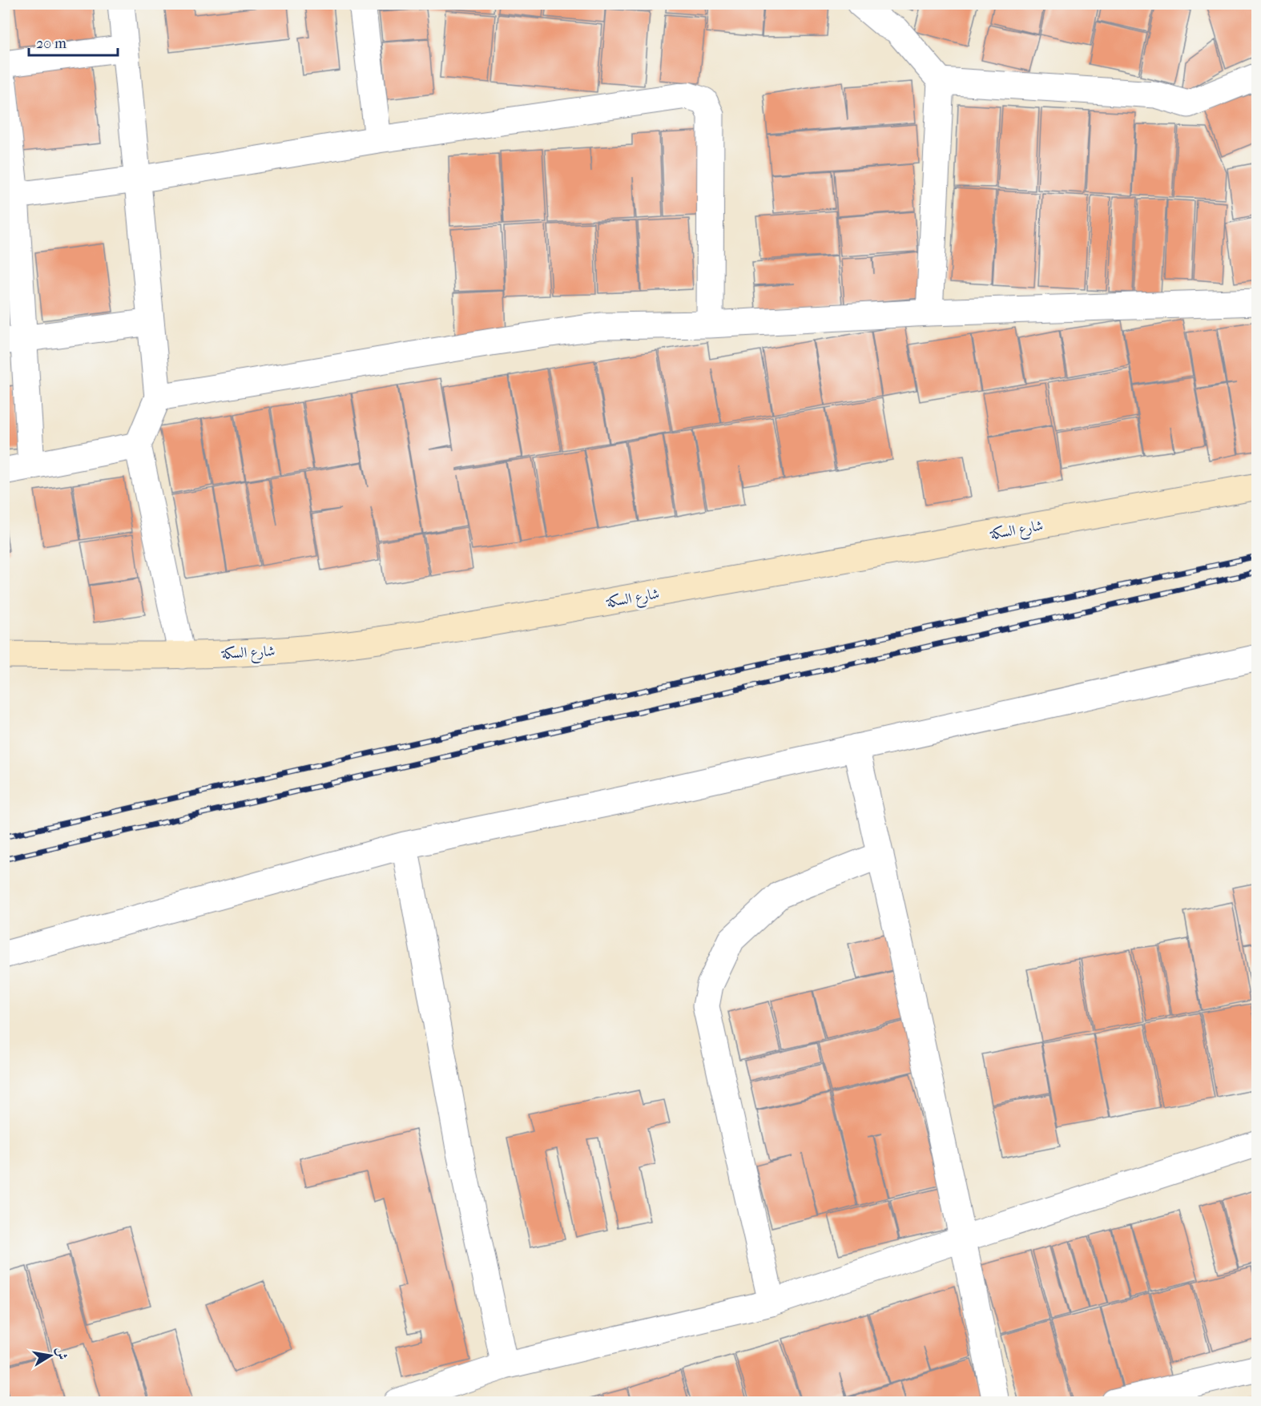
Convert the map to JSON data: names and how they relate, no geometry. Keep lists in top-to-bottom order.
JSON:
{
  "streets": {
    "street": ["شارع السكة"]
  },
  "scale_bar": "20 m",
  "north": "right"
}
